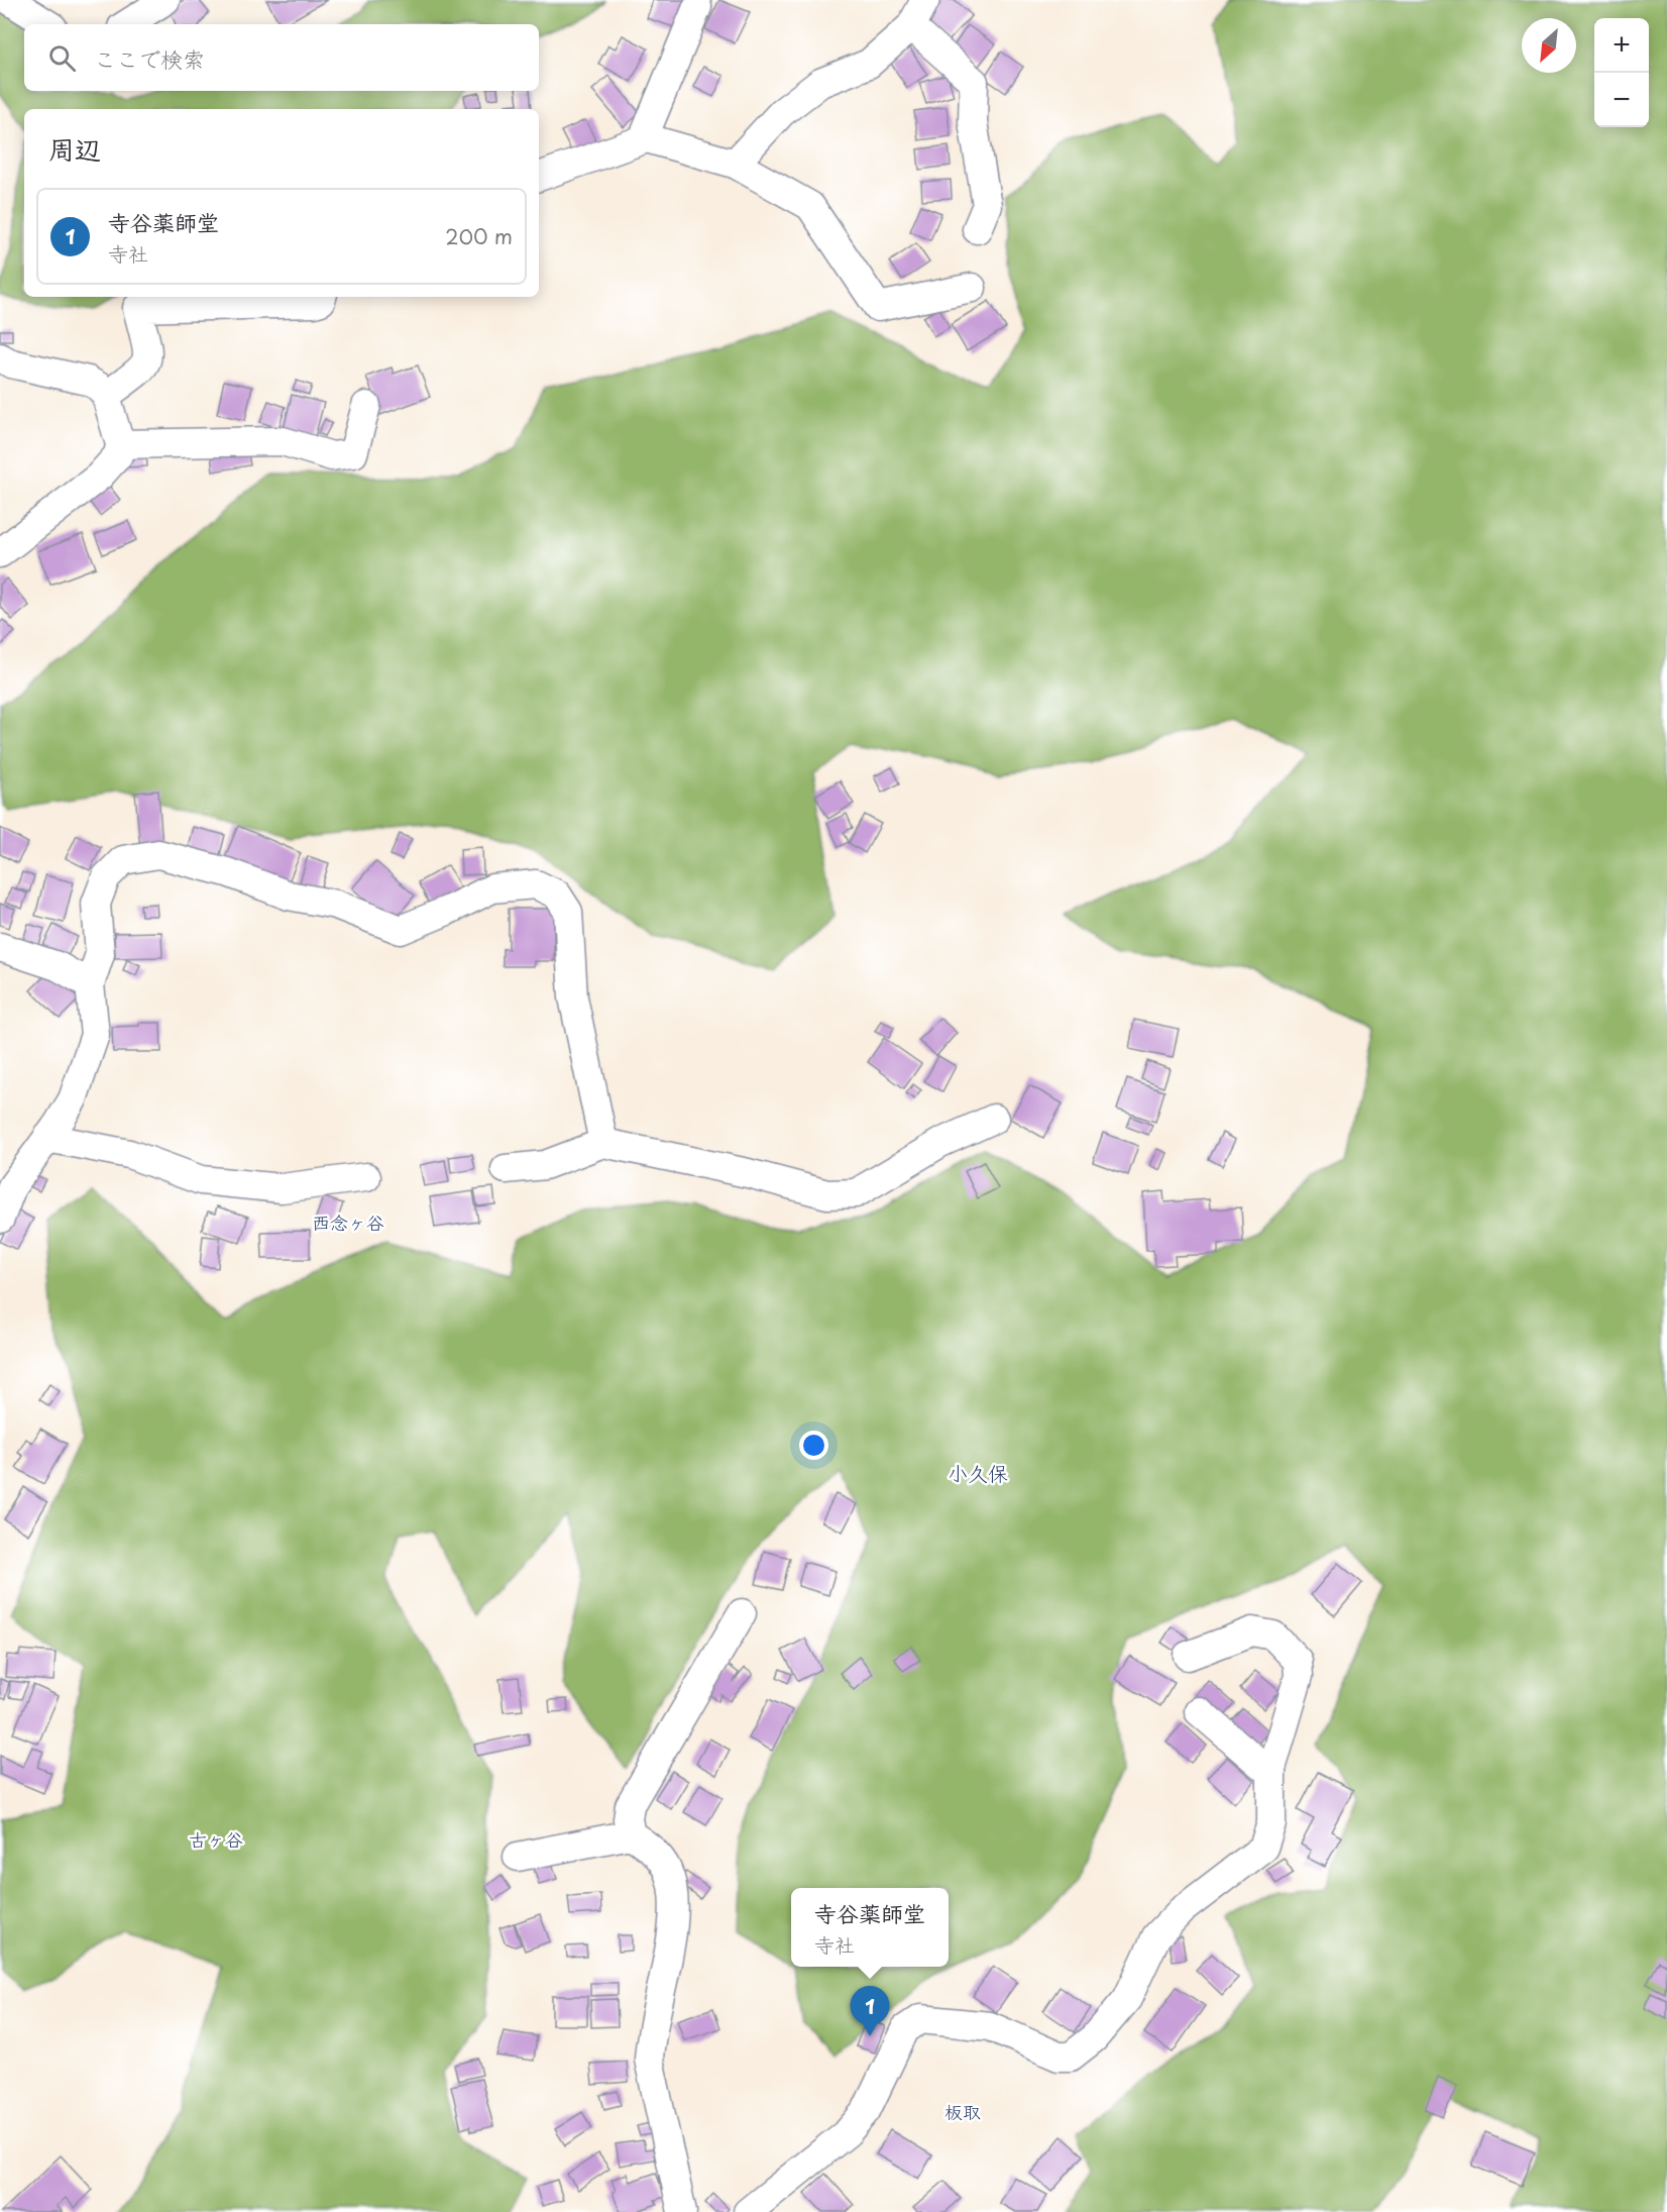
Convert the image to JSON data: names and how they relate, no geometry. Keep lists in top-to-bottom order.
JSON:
{
  "districts": [
    "西念ヶ谷",
    "小久保",
    "古ヶ谷",
    "板取"
  ],
  "north": "bottom left",
  "page": {
    "map_buttons": ["+", "−"],
    "search": "ここで検索",
    "heading": "周辺",
    "list": [
      {
        "mark": "1",
        "name": "寺谷薬師堂",
        "note": "寺社",
        "value": "200 m"
      }
    ],
    "popup": ["寺谷薬師堂", "寺社"],
    "pins": "1"
  }
}
